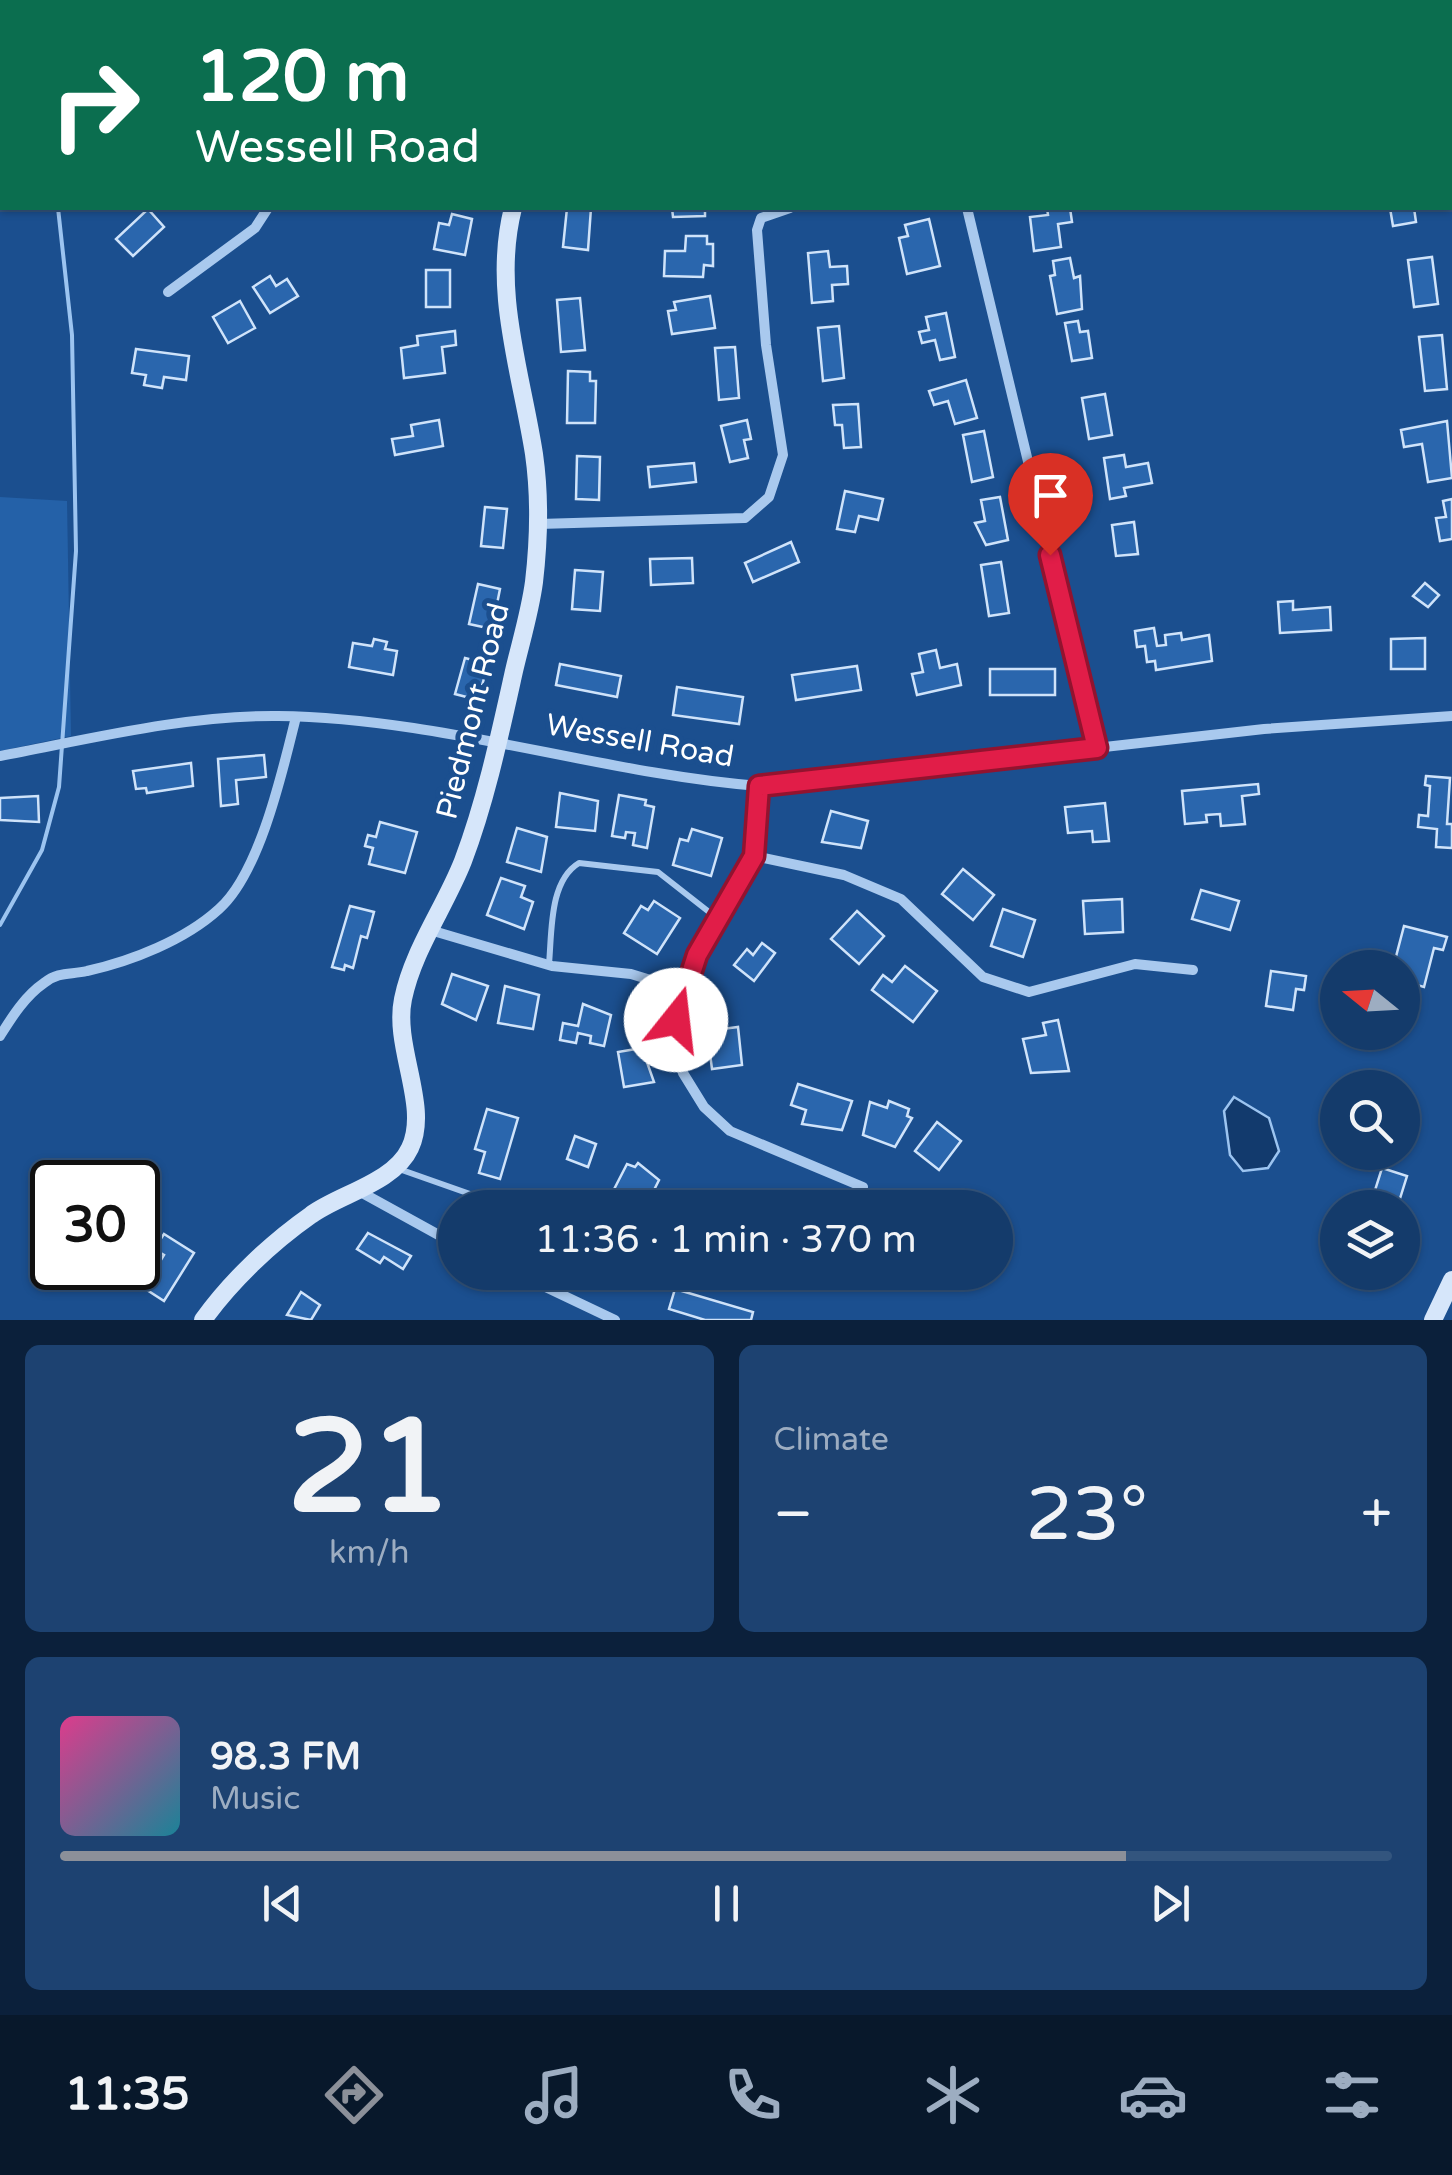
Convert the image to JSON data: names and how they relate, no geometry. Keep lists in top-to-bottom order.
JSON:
{
  "streets": {
    "street": ["Piedmont Road", "Wessell Road"]
  },
  "crossings": [
    ["Piedmont Road", "Wessell Road"]
  ],
  "north": "left",
  "page": {
    "turn": ["120 m", "Wessell Road"],
    "limit": "30",
    "trip": "11:36 · 1 min · 370 m",
    "tile": [
      ["21", "km/h"],
      "Climate"
    ],
    "heat": ["−", "23°", "+"],
    "song": ["98.3 FM", "Music"],
    "tabs": "11:35"
  }
}
